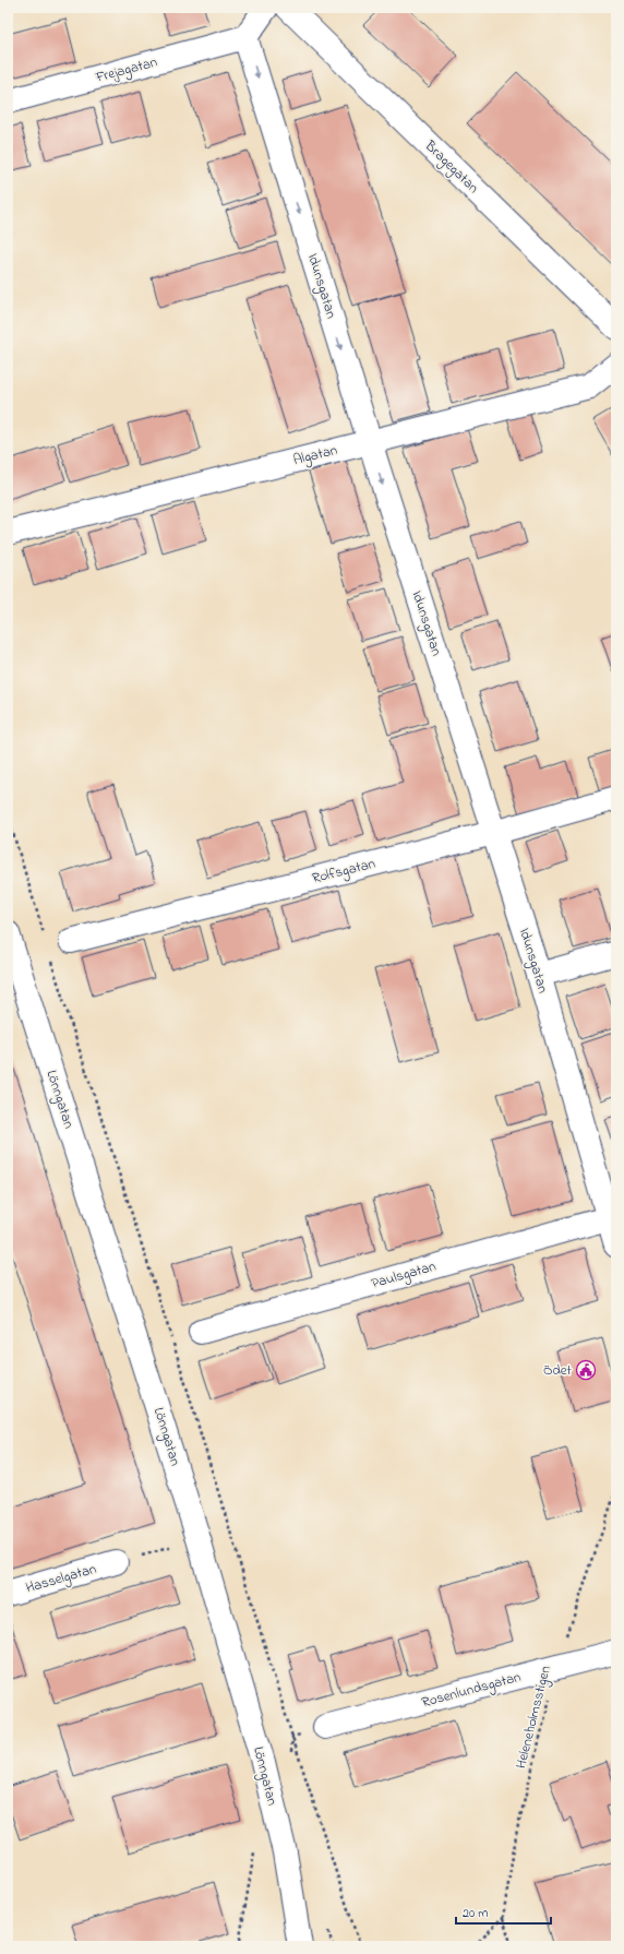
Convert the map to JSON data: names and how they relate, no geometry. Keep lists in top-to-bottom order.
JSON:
{
  "streets": {
    "street": [
      "Frejagatan",
      "Bragegatan",
      "Idunsgatan",
      "Algatan",
      "Rolfsgatan",
      "Lönngatan",
      "Paulsgatan",
      "Hasselgatan",
      "Rosenlundsgatan"
    ],
    "path": ["Heleneholmsstigen"]
  },
  "crossings": [
    ["Frejagatan", "Idunsgatan"],
    ["Idunsgatan", "Algatan"],
    ["Idunsgatan", "Rolfsgatan"],
    ["Idunsgatan", "Paulsgatan"],
    ["Rosenlundsgatan", "Heleneholmsstigen"]
  ],
  "one_way": ["Idunsgatan"],
  "places": {
    "public building": ["Ödet"]
  },
  "scale_bar": "20 m"
}
